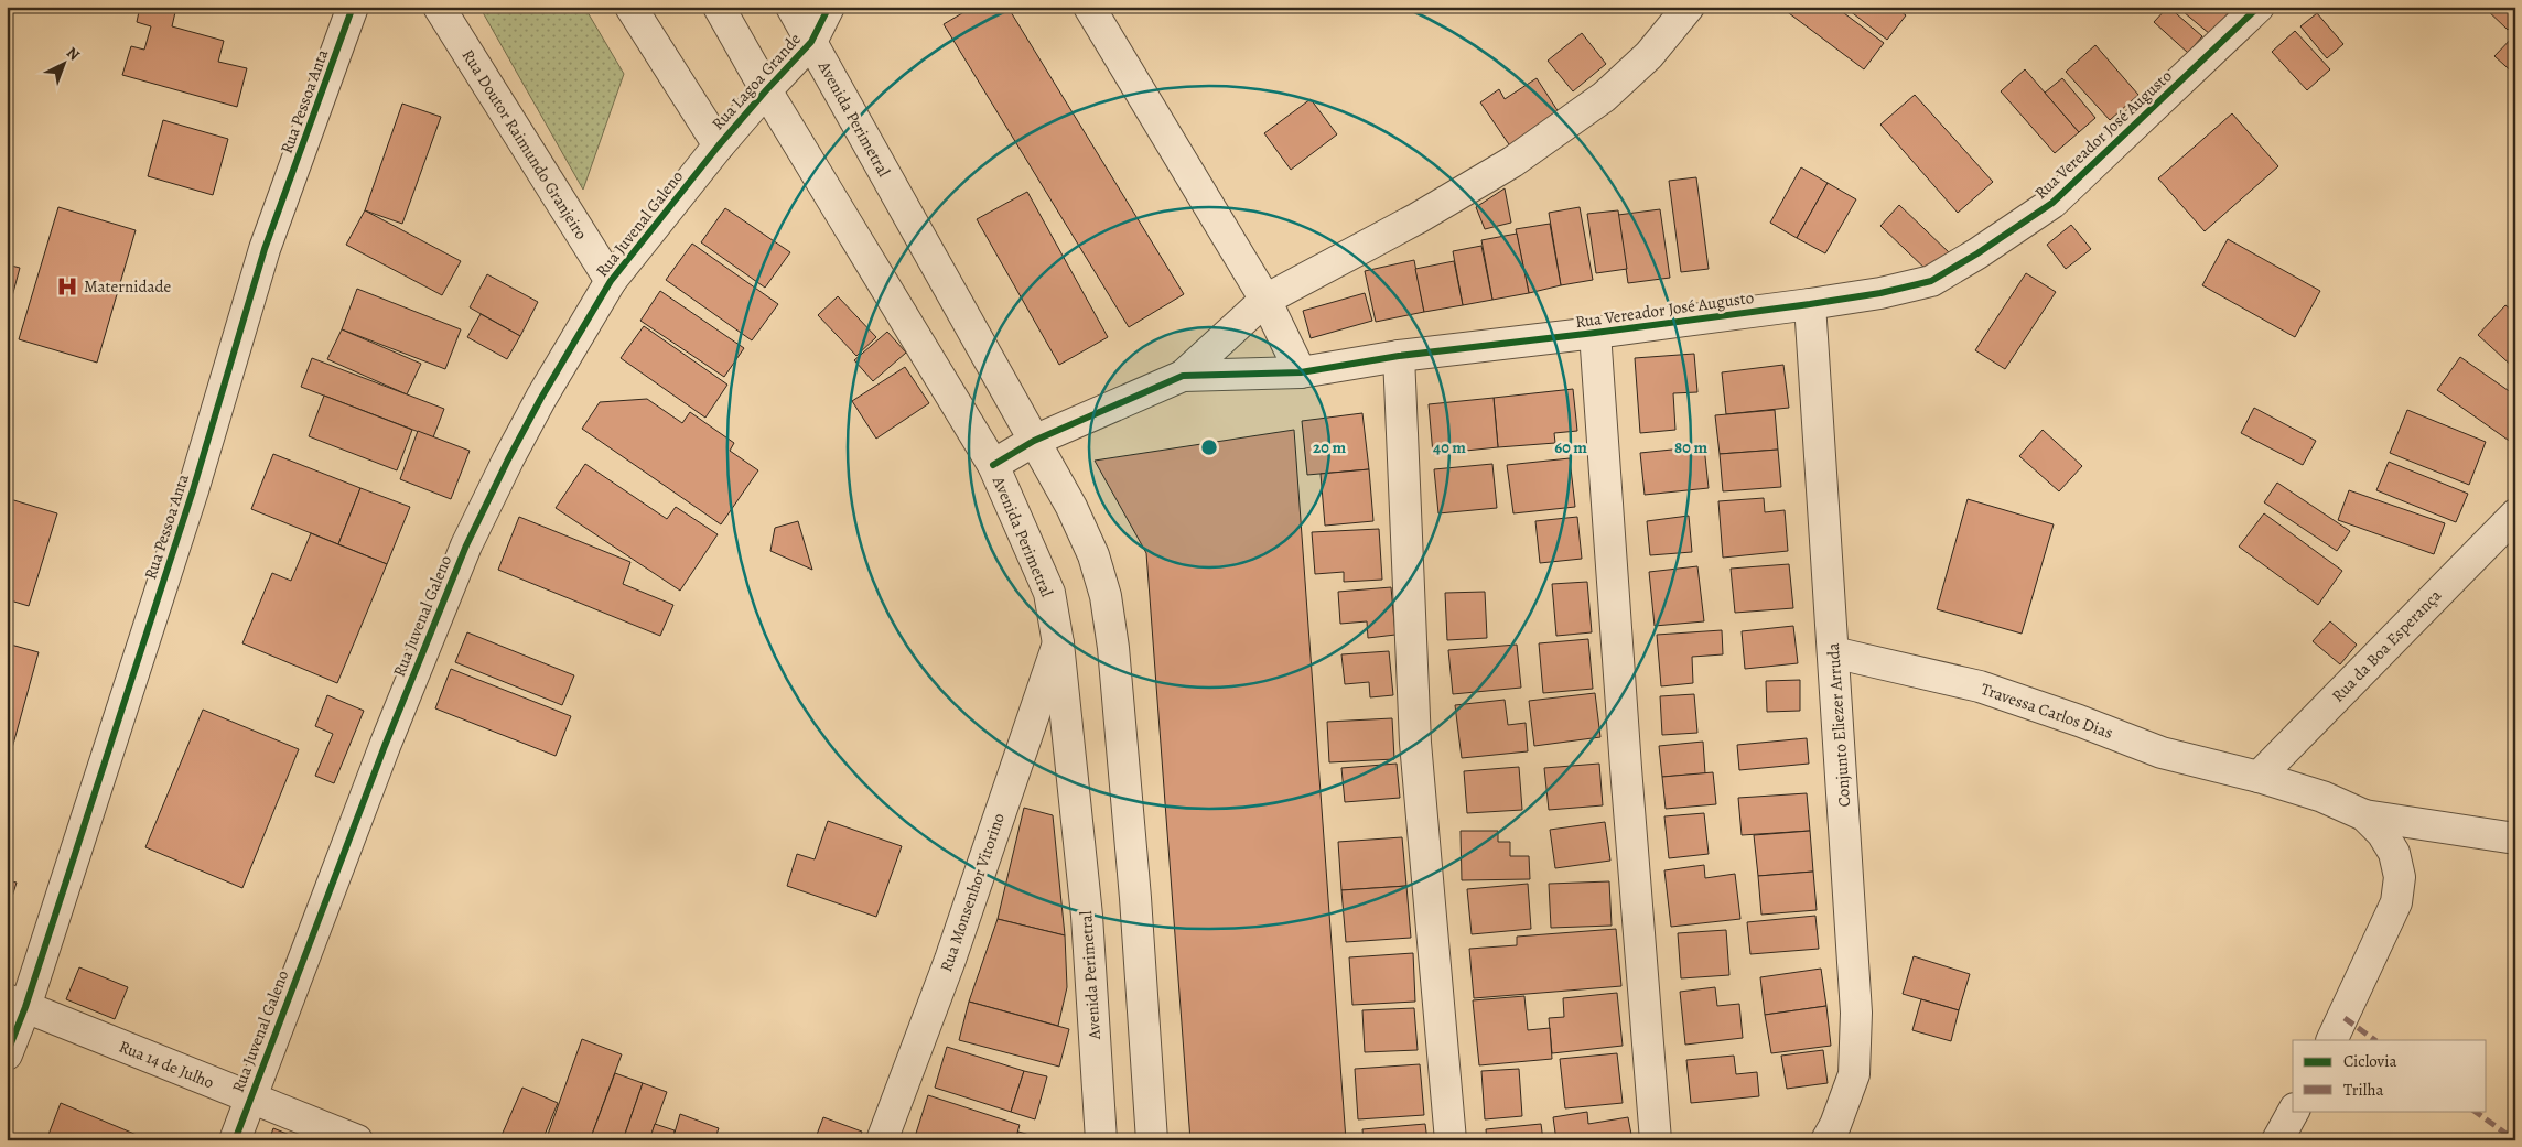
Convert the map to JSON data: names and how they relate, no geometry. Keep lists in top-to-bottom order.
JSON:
{
  "streets": {
    "street": [
      "Rua Lagoa Grande",
      "Rua Pessoa Anta",
      "Avenida Perimetral",
      "Rua Vereador José Augusto",
      "Rua Doutor Raimundo Granjeiro",
      "Rua Juvenal Galeno",
      "Rua da Boa Esperança",
      "Travessa Carlos Dias",
      "Conjunto Eliezer Arruda",
      "Rua Monsenhor Vitorino",
      "Rua 14 de Julho"
    ]
  },
  "crossings": [
    ["Rua Lagoa Grande", "Avenida Perimetral"],
    ["Rua Lagoa Grande", "Rua Juvenal Galeno"],
    ["Rua Pessoa Anta", "Rua 14 de Julho"],
    ["Avenida Perimetral", "Rua Vereador José Augusto"],
    ["Avenida Perimetral", "Rua Monsenhor Vitorino"],
    ["Rua Vereador José Augusto", "Conjunto Eliezer Arruda"],
    ["Rua Doutor Raimundo Granjeiro", "Rua Juvenal Galeno"],
    ["Rua Juvenal Galeno", "Rua 14 de Julho"],
    ["Rua da Boa Esperança", "Travessa Carlos Dias"],
    ["Travessa Carlos Dias", "Conjunto Eliezer Arruda"]
  ],
  "places": {
    "hospital": ["Maternidade"]
  },
  "legend": ["Ciclovia", "Trilha"],
  "north": "top right",
  "rings": [
    "20 m",
    "40 m",
    "60 m",
    "80 m"
  ]
}
